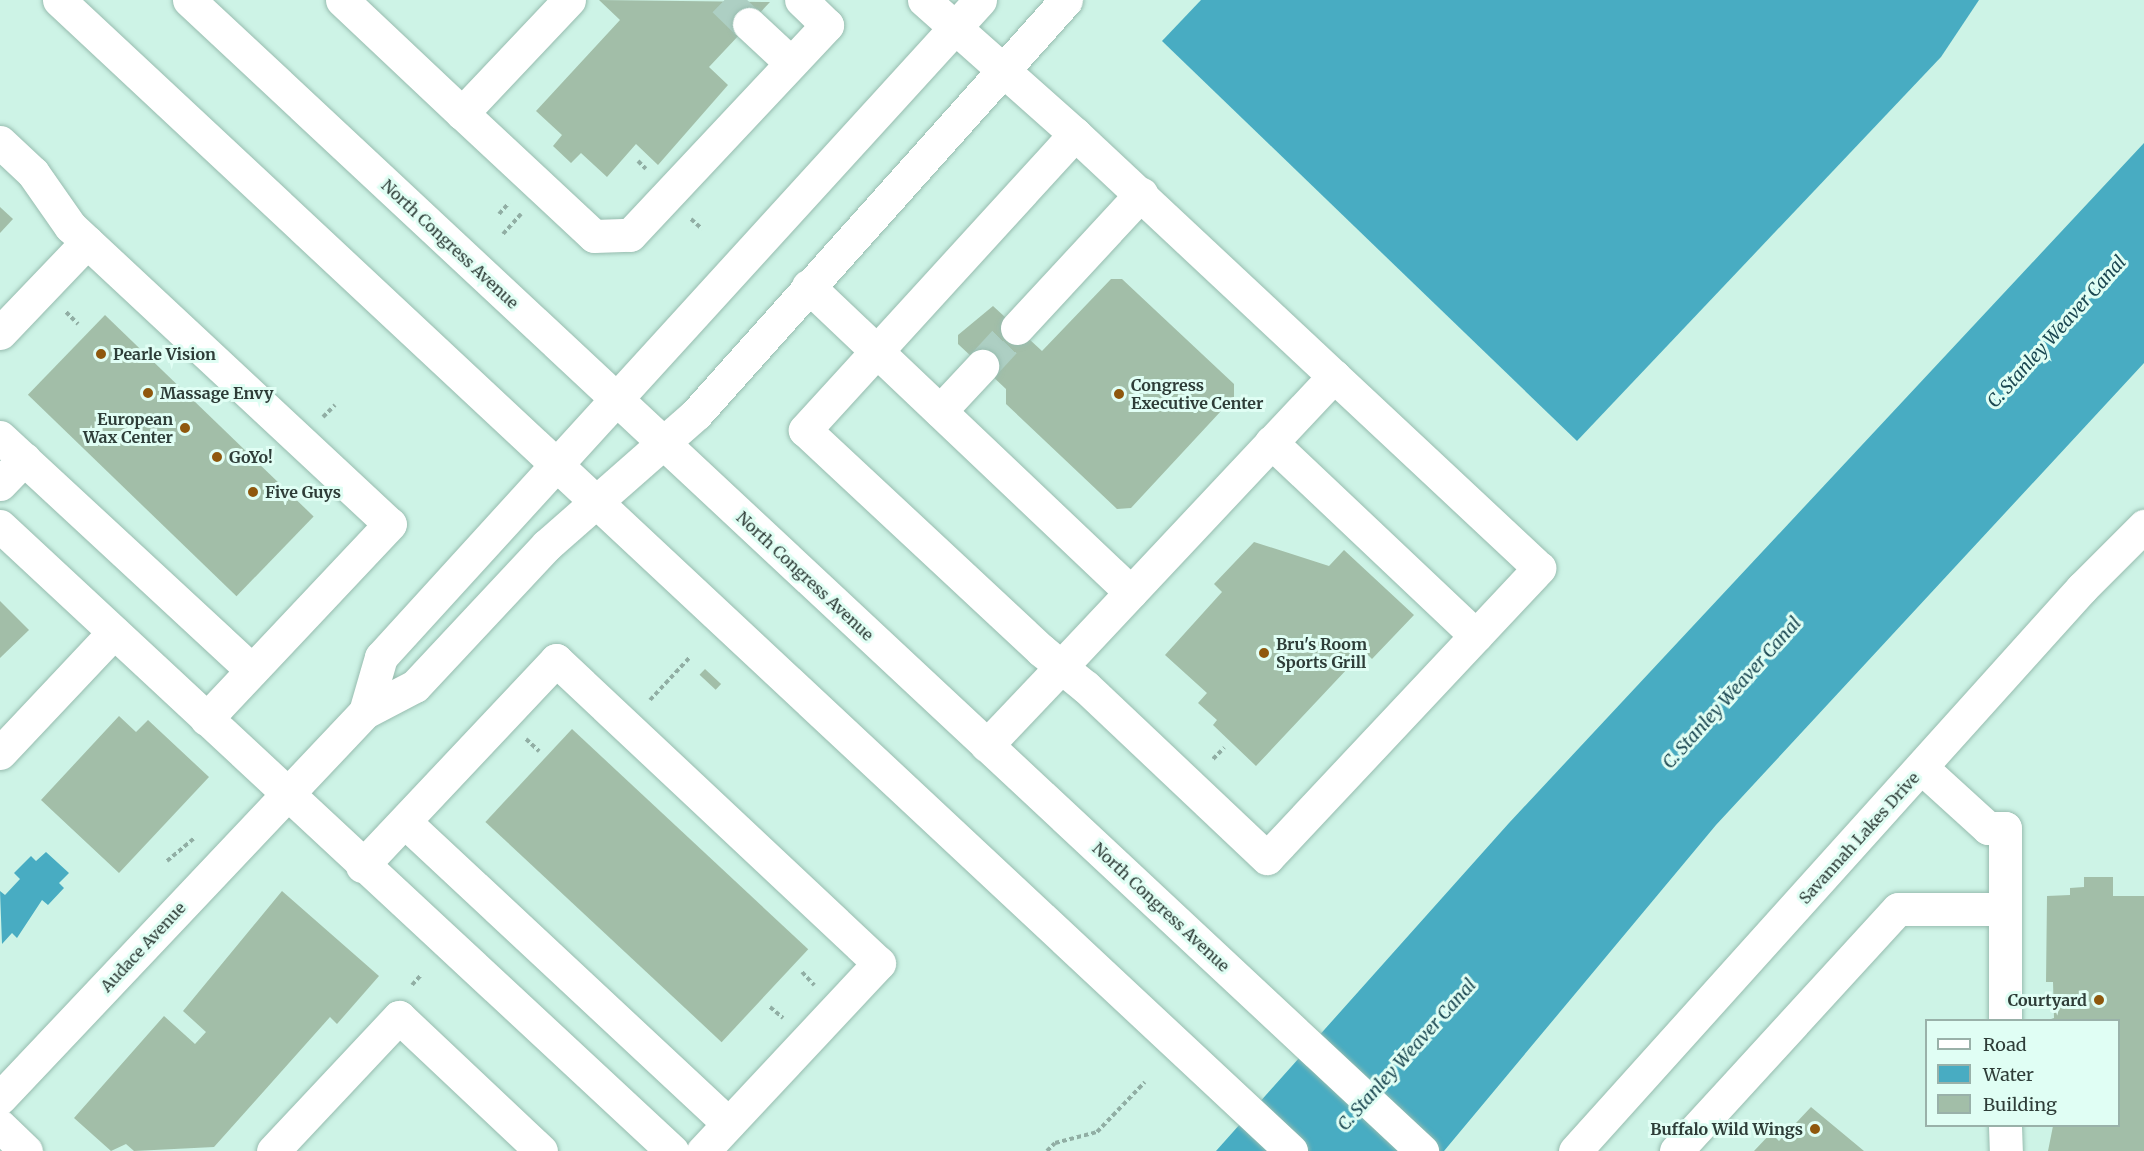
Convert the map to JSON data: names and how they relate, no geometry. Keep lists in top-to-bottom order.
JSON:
{
  "streets": {
    "main road": ["North Congress Avenue", "Savannah Lakes Drive", "Audace Avenue"]
  },
  "water": ["C. Stanley Weaver Canal"],
  "places": [
    "Pearle Vision",
    "Massage Envy",
    "Congress Executive Center",
    "European Wax Center",
    "GoYo!",
    "Five Guys",
    "Bru's Room Sports Grill",
    "Courtyard",
    "Buffalo Wild Wings"
  ],
  "legend": ["Road", "Water", "Building"]
}
